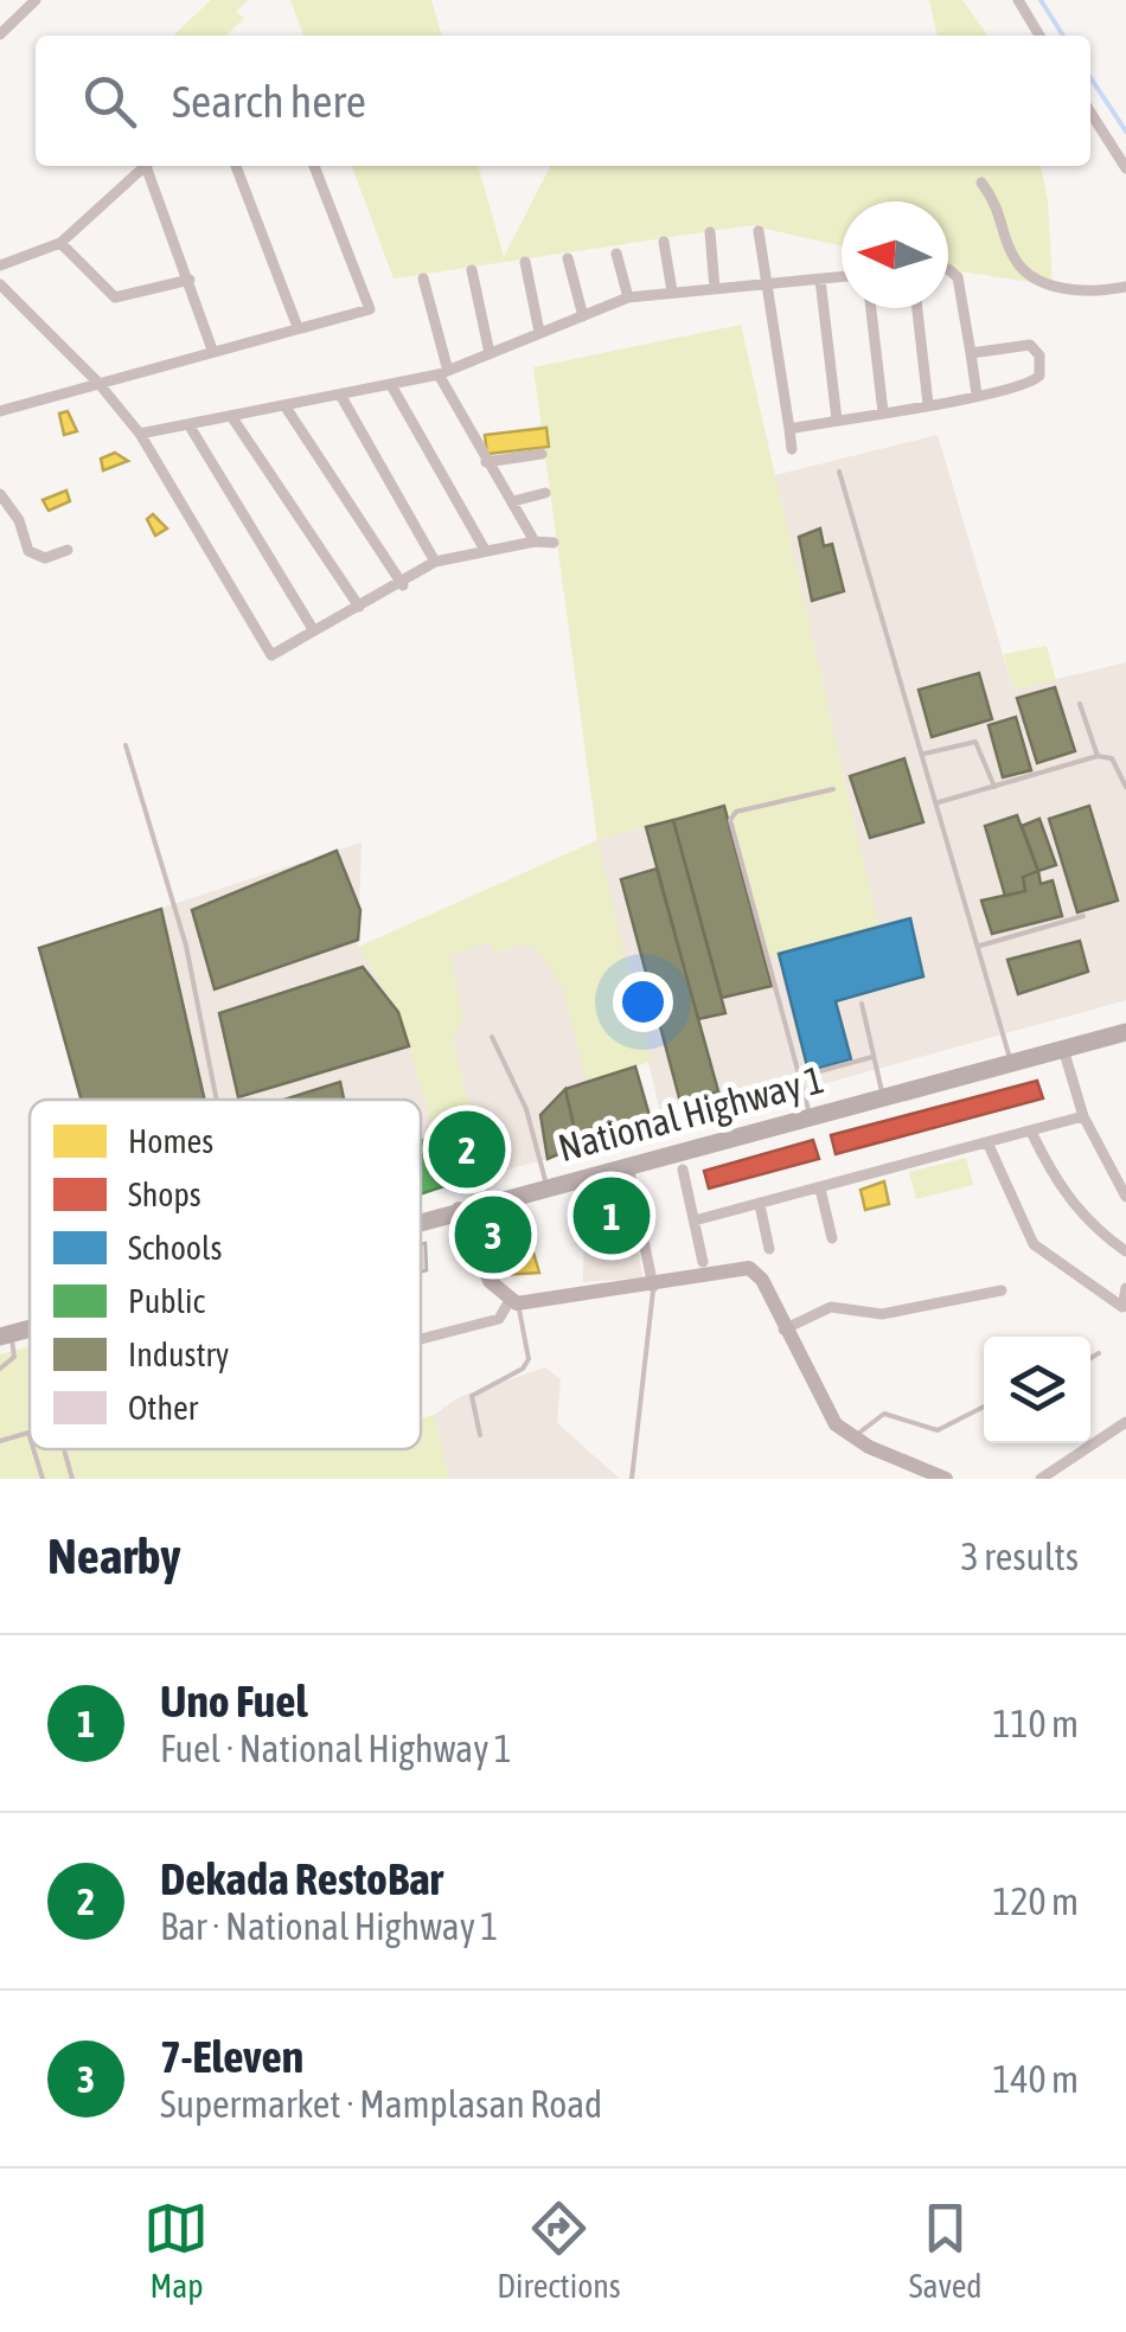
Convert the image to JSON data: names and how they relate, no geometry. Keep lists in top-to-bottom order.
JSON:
{
  "streets": {
    "highway": ["National Highway 1"]
  },
  "legend": [
    "Homes",
    "Shops",
    "Schools",
    "Public",
    "Industry",
    "Other"
  ],
  "north": "left",
  "page": {
    "search": "Search here",
    "pins": ["2", "1", "3"],
    "heading": ["Nearby", "3 results"],
    "list": [
      {
        "mark": "1",
        "name": "Uno Fuel",
        "note": "Fuel · National Highway 1",
        "value": "110 m"
      },
      {
        "mark": "2",
        "name": "Dekada RestoBar",
        "note": "Bar · National Highway 1",
        "value": "120 m"
      },
      {
        "mark": "3",
        "name": "7-Eleven",
        "note": "Supermarket · Mamplasan Road",
        "value": "140 m"
      }
    ],
    "nav": ["Map", "Directions", "Saved"]
  }
}
